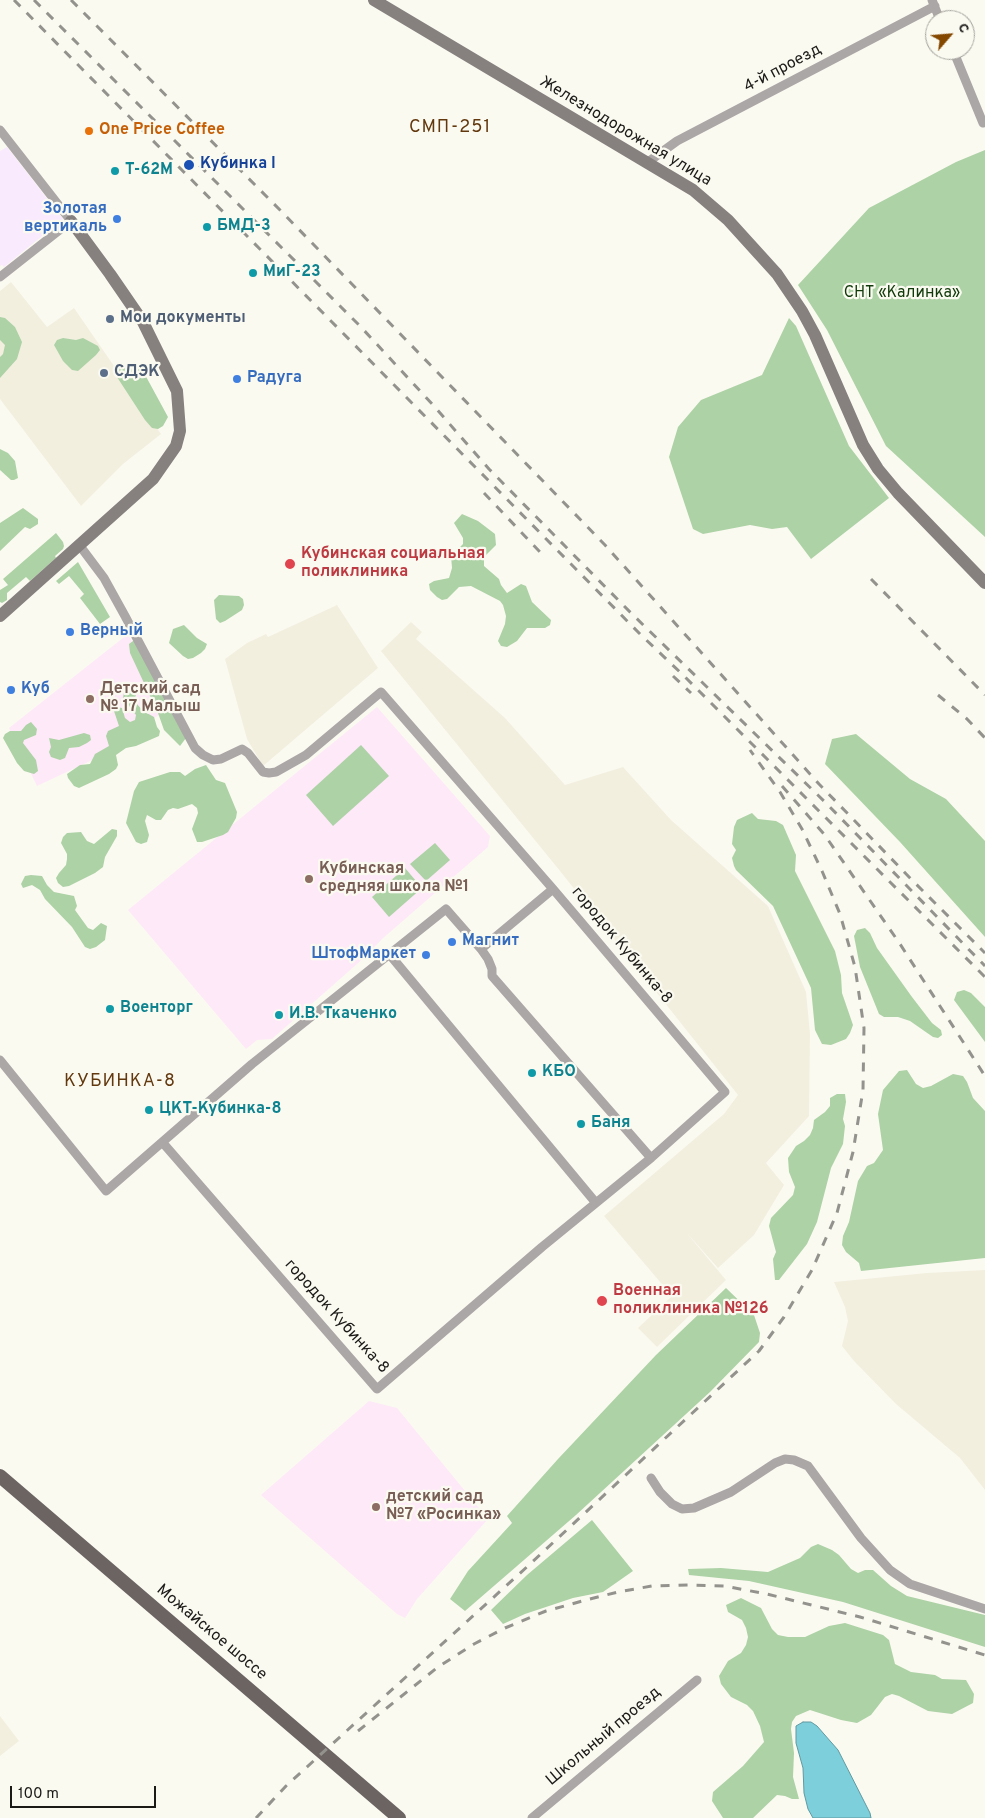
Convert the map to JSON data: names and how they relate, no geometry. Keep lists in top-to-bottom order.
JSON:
{
  "streets": {
    "main road": ["Можайское шоссе"],
    "street": [
      "4-й проезд",
      "Железнодорожная улица",
      "городок Кубинка-8",
      "Школьный проезд"
    ]
  },
  "crossings": [
    ["4-й проезд", "Железнодорожная улица"]
  ],
  "districts": ["СМП-251", "КУБИНКА-8"],
  "parks": ["СНТ «Калинка»"],
  "places": [
    "One Price Coffee",
    "Кубинка I",
    "Т-62М",
    "Золотая вертикаль",
    "БМД-3",
    "МиГ-23",
    "Мои документы",
    "СДЭК",
    "Радуга",
    "Кубинская социальная поликлиника",
    "Верный",
    "Куб",
    "Детский сад № 17 Малыш",
    "Кубинская средняя школа №1",
    "Магнит",
    "ШтофМаркет",
    "Военторг",
    "И.В. Ткаченко",
    "КБО",
    "ЦКТ-Кубинка-8",
    "Баня",
    "Военная поликлиника №126",
    "детский сад №7 «Росинка»"
  ],
  "scale_bar": "100 m",
  "north": "top right"
}
